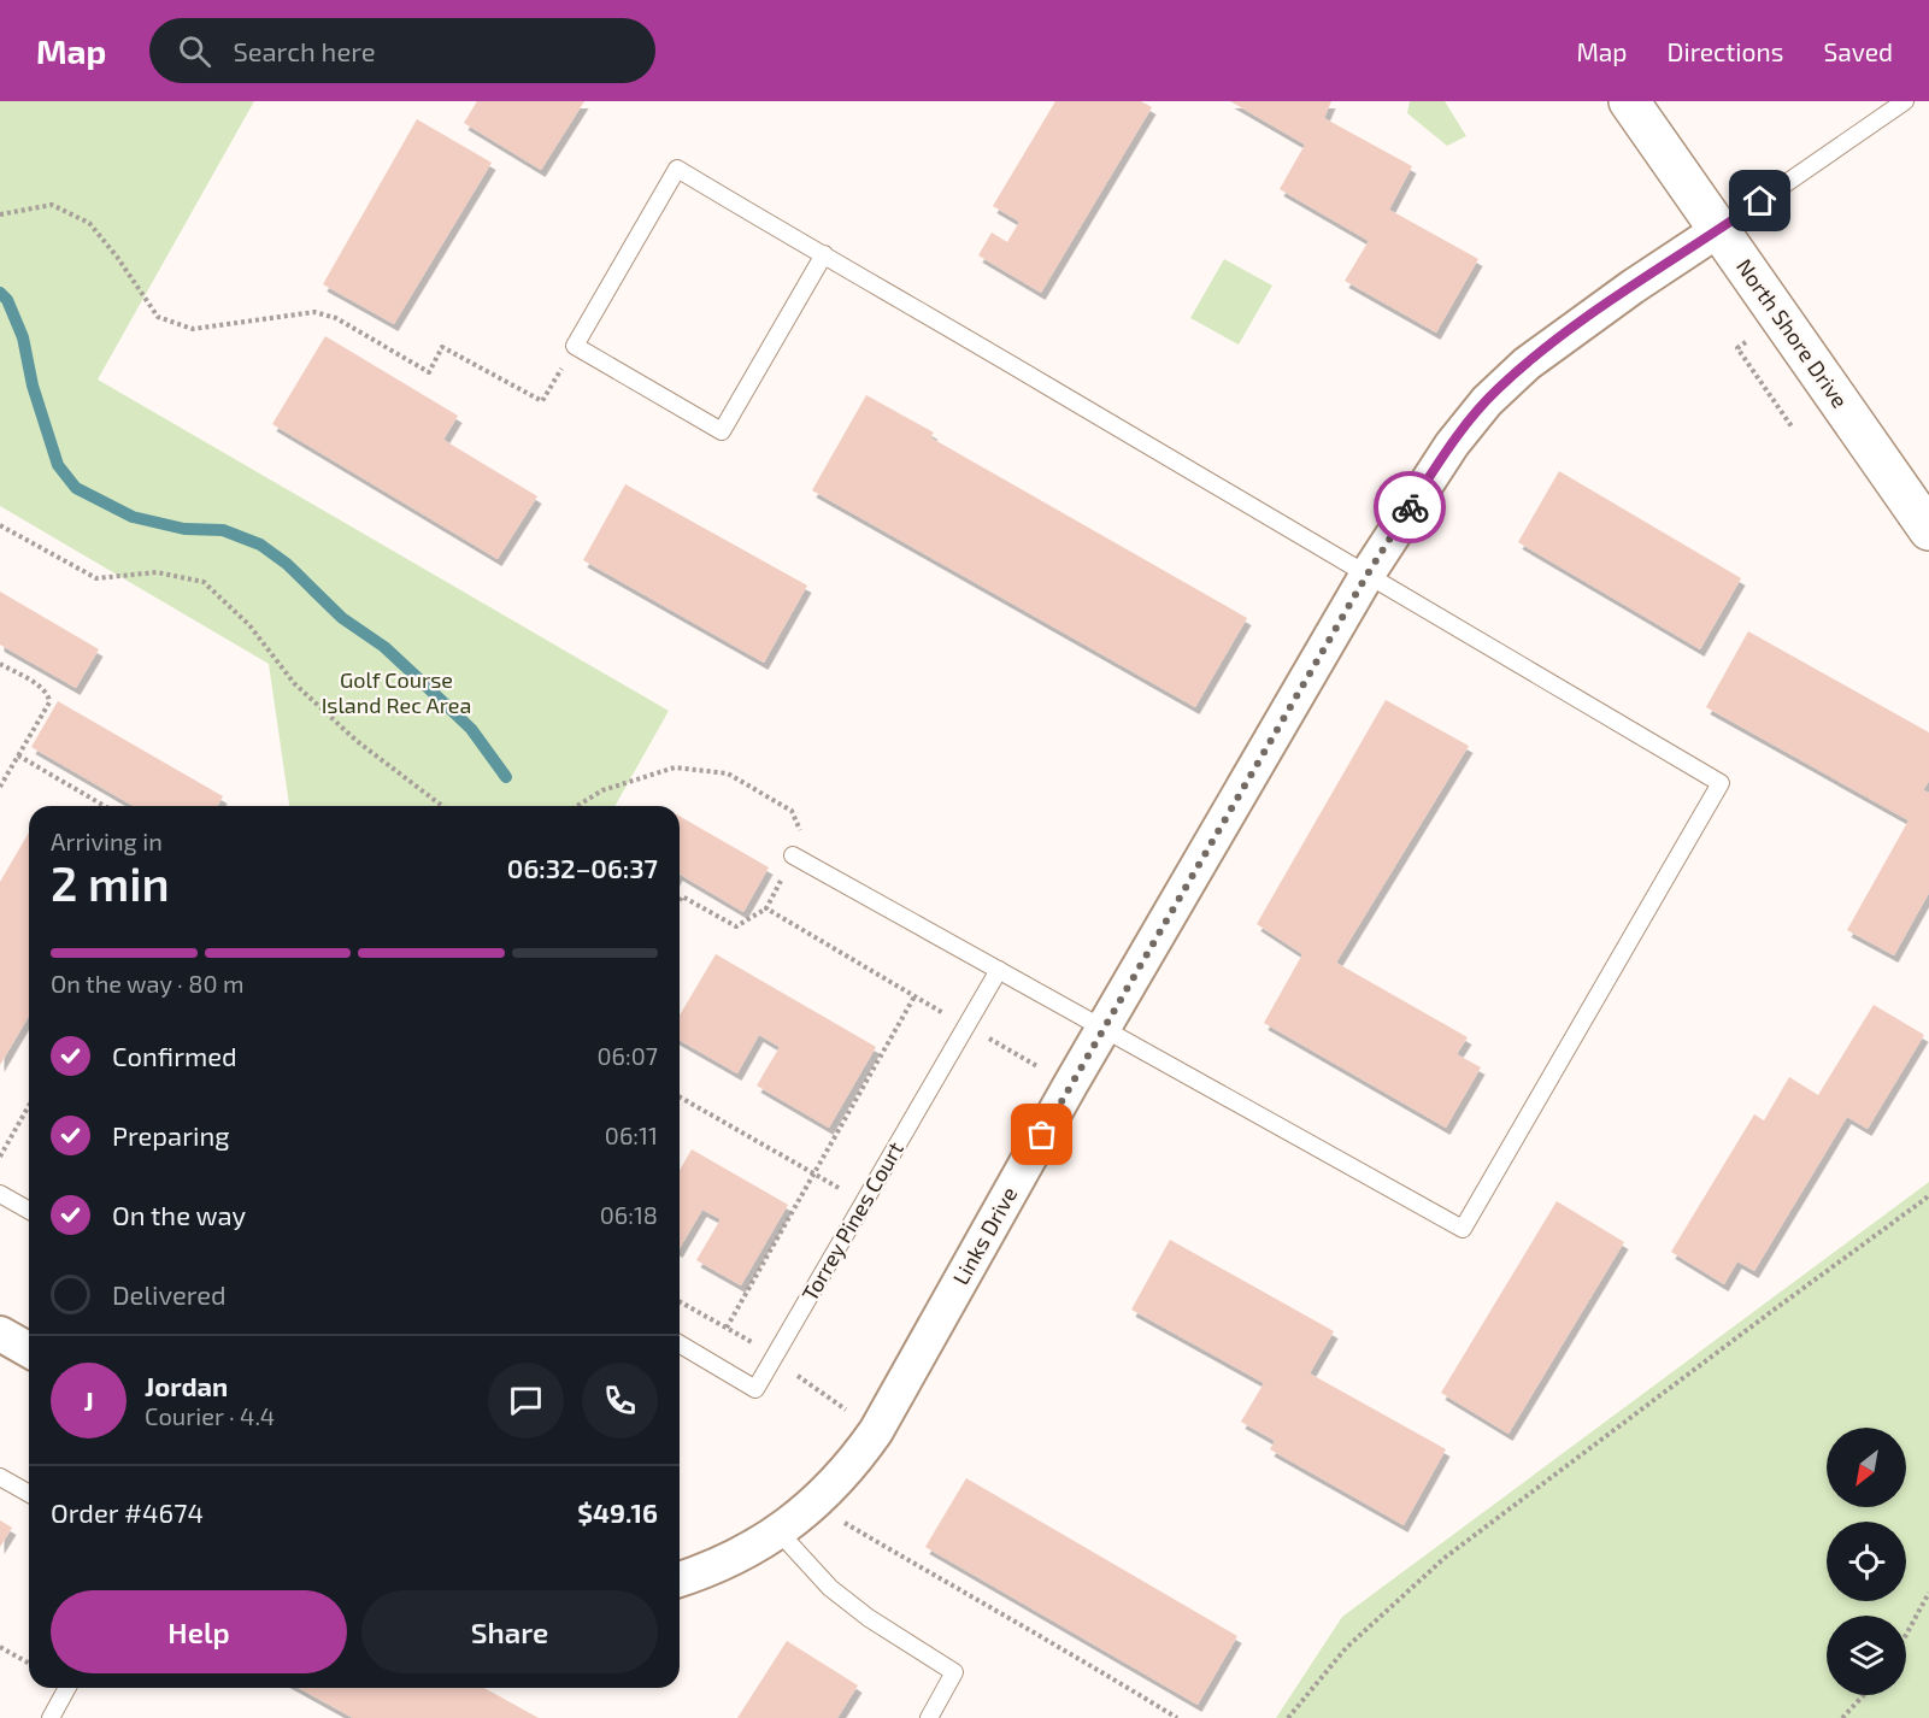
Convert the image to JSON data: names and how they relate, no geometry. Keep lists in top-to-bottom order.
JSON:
{
  "streets": {
    "street": ["North Shore Drive", "Links Drive"],
    "lane": ["Torrey Pines Court"]
  },
  "crossings": [
    ["North Shore Drive", "Links Drive"]
  ],
  "parks": ["Golf Course Island Rec Area"],
  "north": "bottom left",
  "page": {
    "header": "Map",
    "search": "Search here",
    "nav": ["Map", "Directions", "Saved"],
    "heading": ["2 min", "Arriving in", "06:32–06:37"],
    "panel": [
      "Jordan",
      "Courier · 4.4",
      "Order #4674",
      "$49.16"
    ],
    "bar": "On the way · 80 m",
    "list": [
      ["Confirmed", "06:07"],
      ["Preparing", "06:11"],
      ["On the way", "06:18"],
      "Delivered"
    ],
    "round": "J",
    "buttons": ["Help", "Share"]
  }
}
